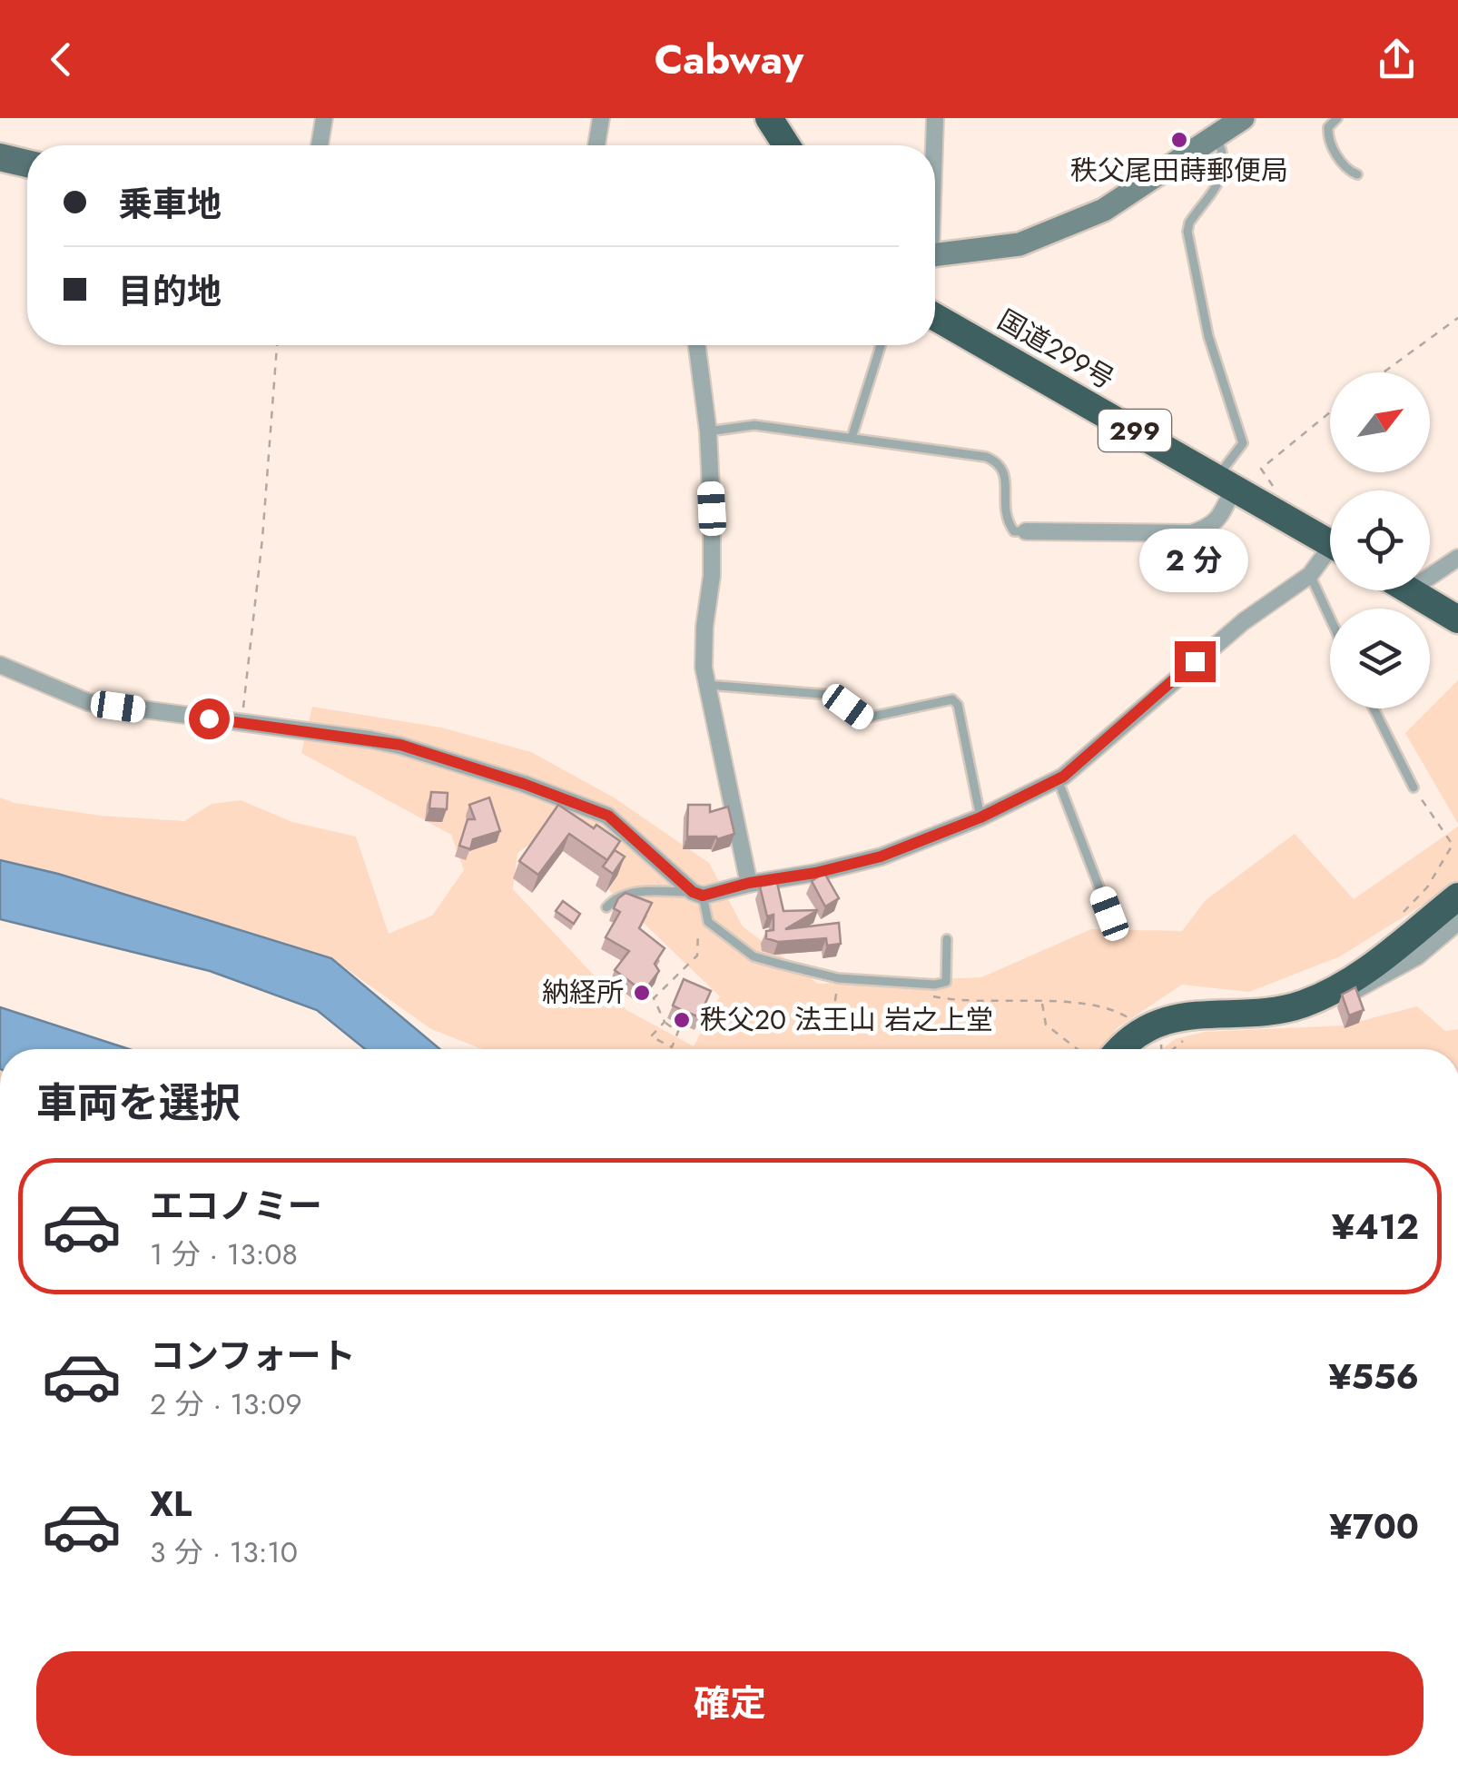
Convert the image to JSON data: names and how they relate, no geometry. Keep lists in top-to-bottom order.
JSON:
{
  "streets": {
    "highway": ["国道299号", "299"]
  },
  "places": ["秩父尾田蒔郵便局", "納経所", "秩父20 法王山 岩之上堂"],
  "north": "top right",
  "page": {
    "header": "Cabway",
    "banner": ["乗車地", "目的地"],
    "bubble": "2 分",
    "heading": "車両を選択",
    "list": [
      {
        "name": "エコノミー",
        "note": "1 分 · 13:08",
        "value": "¥412"
      },
      {
        "name": "コンフォート",
        "note": "2 分 · 13:09",
        "value": "¥556"
      },
      {
        "name": "XL",
        "note": "3 分 · 13:10",
        "value": "¥700"
      }
    ],
    "buttons": "確定"
  }
}
